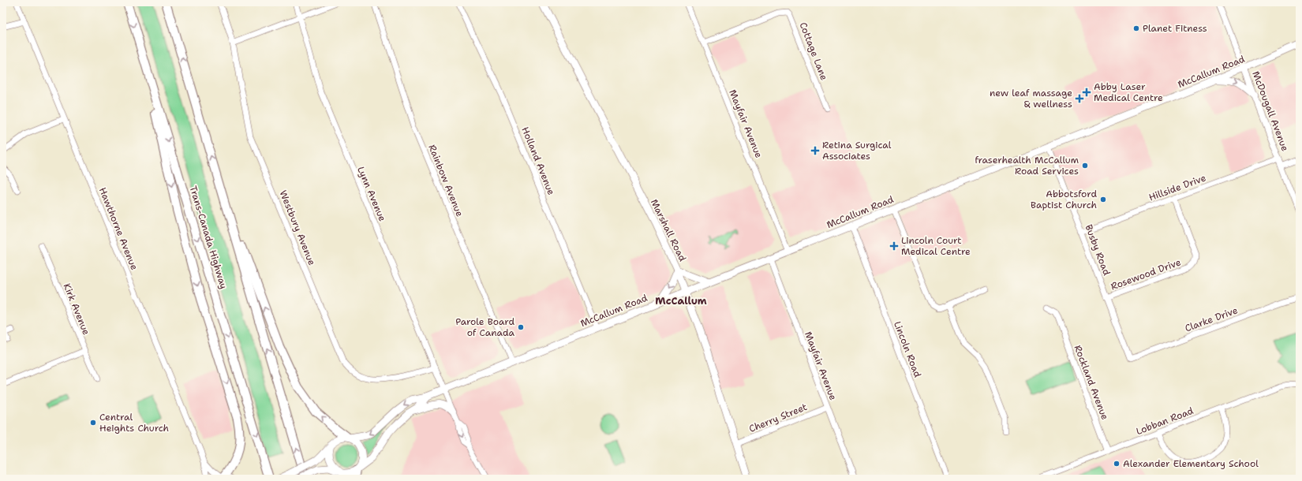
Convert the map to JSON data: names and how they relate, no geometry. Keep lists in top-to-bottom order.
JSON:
{
  "streets": {
    "highway": ["Trans-Canada Highway"],
    "main road": ["McCallum Road", "Marshall Road"],
    "street": [
      "Cottage Lane",
      "McDougall Avenue",
      "Mayfair Avenue",
      "Holland Avenue",
      "Rainbow Avenue",
      "Hillside Drive",
      "Lynn Avenue",
      "Westbury Avenue",
      "Hawthorne Avenue",
      "Busby Road",
      "Rosewood Drive",
      "Kirk Avenue",
      "Clarke Drive",
      "Lincoln Road",
      "Rockland Avenue",
      "Cherry Street",
      "Lobban Road"
    ]
  },
  "crossings": [
    ["Cottage Lane", "Mayfair Avenue"],
    ["McCallum Road", "McDougall Avenue"],
    ["McCallum Road", "Mayfair Avenue"],
    ["McCallum Road", "Holland Avenue"],
    ["McCallum Road", "Rainbow Avenue"],
    ["McCallum Road", "Lynn Avenue"],
    ["McCallum Road", "Marshall Road"],
    ["McCallum Road", "Busby Road"],
    ["McCallum Road", "Lincoln Road"],
    ["McDougall Avenue", "Hillside Drive"],
    ["Mayfair Avenue", "Cherry Street"],
    ["Hillside Drive", "Busby Road"],
    ["Hillside Drive", "Rosewood Drive"],
    ["Lynn Avenue", "Westbury Avenue"],
    ["Marshall Road", "Cherry Street"],
    ["Busby Road", "Rosewood Drive"],
    ["Busby Road", "Clarke Drive"],
    ["Rockland Avenue", "Lobban Road"]
  ],
  "districts": ["McCallum"],
  "places": {
    "other": [
      "Planet Fitness",
      "fraserhealth McCallum Road Services",
      "Abbotsford Baptist Church",
      "Parole Board of Canada",
      "Central Heights Church",
      "Alexander Elementary School"
    ],
    "health": [
      "Abby Laser Medical Centre",
      "new leaf massage & wellness",
      "Retina Surgical Associates",
      "Lincoln Court Medical Centre"
    ]
  }
}
